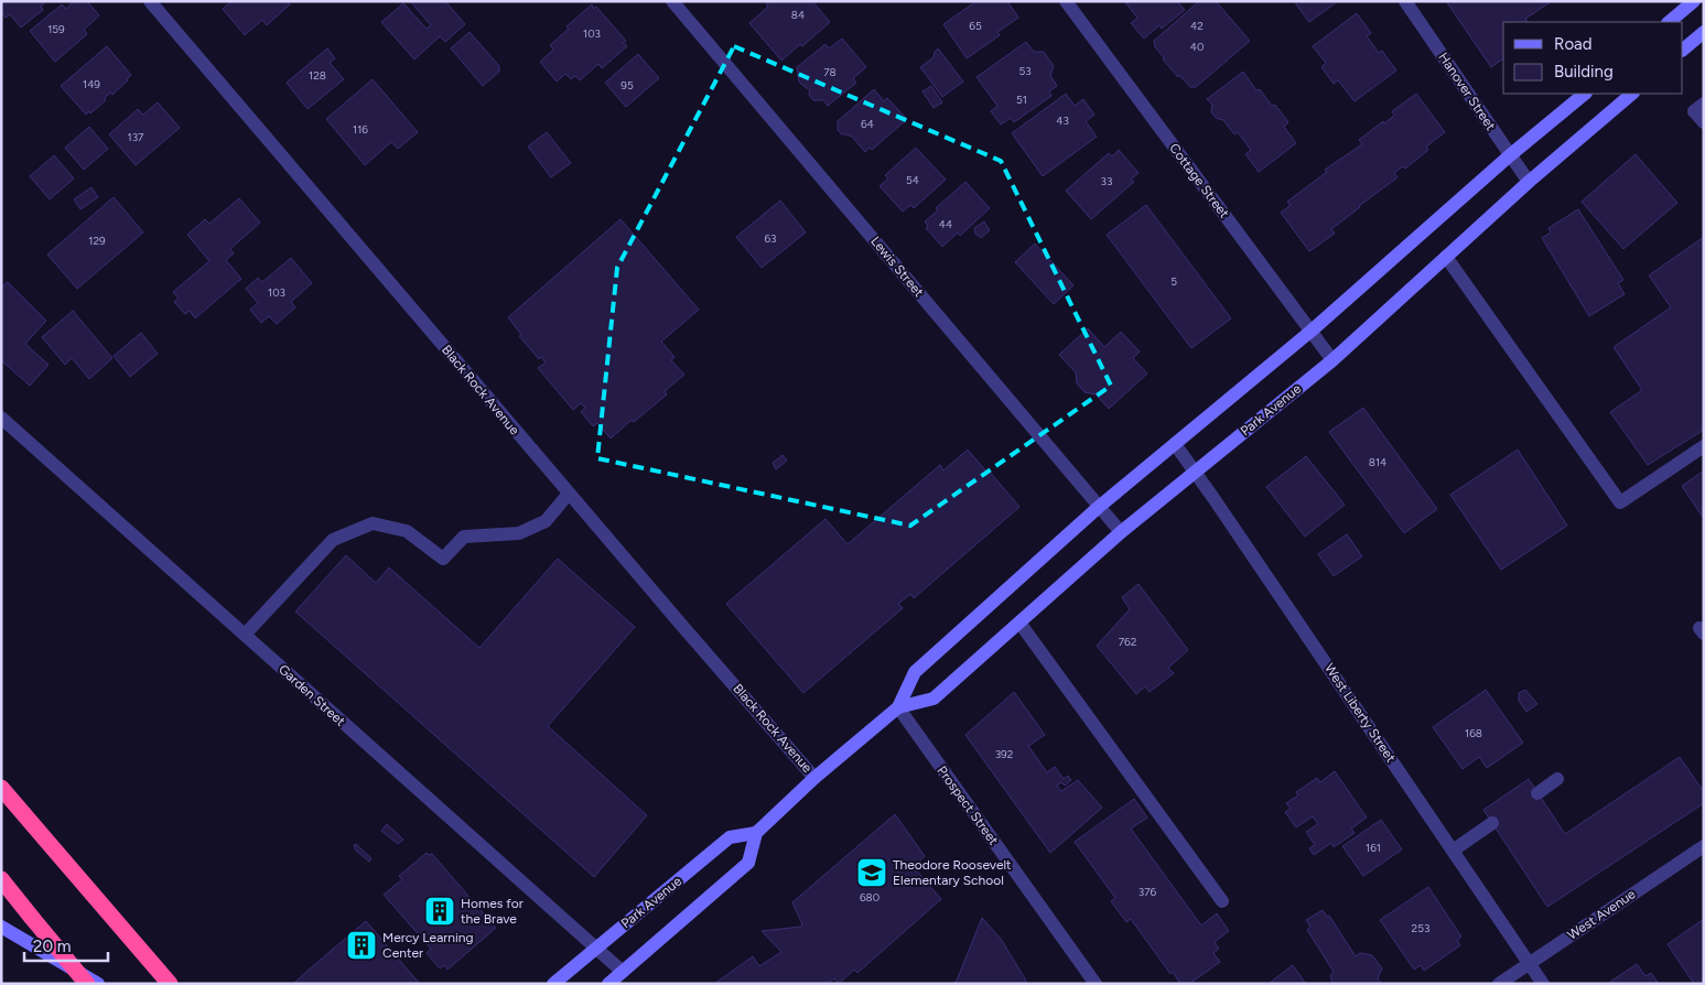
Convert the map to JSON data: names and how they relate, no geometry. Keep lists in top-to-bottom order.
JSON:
{
  "streets": {
    "main road": ["Park Avenue"],
    "street": [
      "Hanover Street",
      "Cottage Street",
      "Lewis Street",
      "Black Rock Avenue",
      "Garden Street",
      "West Liberty Street",
      "Prospect Street",
      "West Avenue"
    ]
  },
  "crossings": [
    ["Hanover Street", "Park Avenue"],
    ["Cottage Street", "Park Avenue"],
    ["Lewis Street", "Park Avenue"],
    ["Black Rock Avenue", "Park Avenue"],
    ["Park Avenue", "Garden Street"],
    ["Park Avenue", "West Liberty Street"],
    ["Park Avenue", "Prospect Street"],
    ["West Liberty Street", "West Avenue"]
  ],
  "places": {
    "school or university": ["Theodore Roosevelt Elementary School"],
    "building": ["Homes for the Brave", "Mercy Learning Center"]
  },
  "house_numbers": [
    "84",
    "65",
    "42",
    "159",
    "103",
    "40",
    "53",
    "78",
    "128",
    "149",
    "95",
    "51",
    "43",
    "64",
    "116",
    "137",
    "54",
    "33",
    "44",
    "63",
    "129",
    "5",
    "103",
    "814",
    "762",
    "168",
    "392",
    "161",
    "376",
    "680",
    "253"
  ],
  "legend": ["Road", "Building"],
  "scale_bar": "20 m"
}
